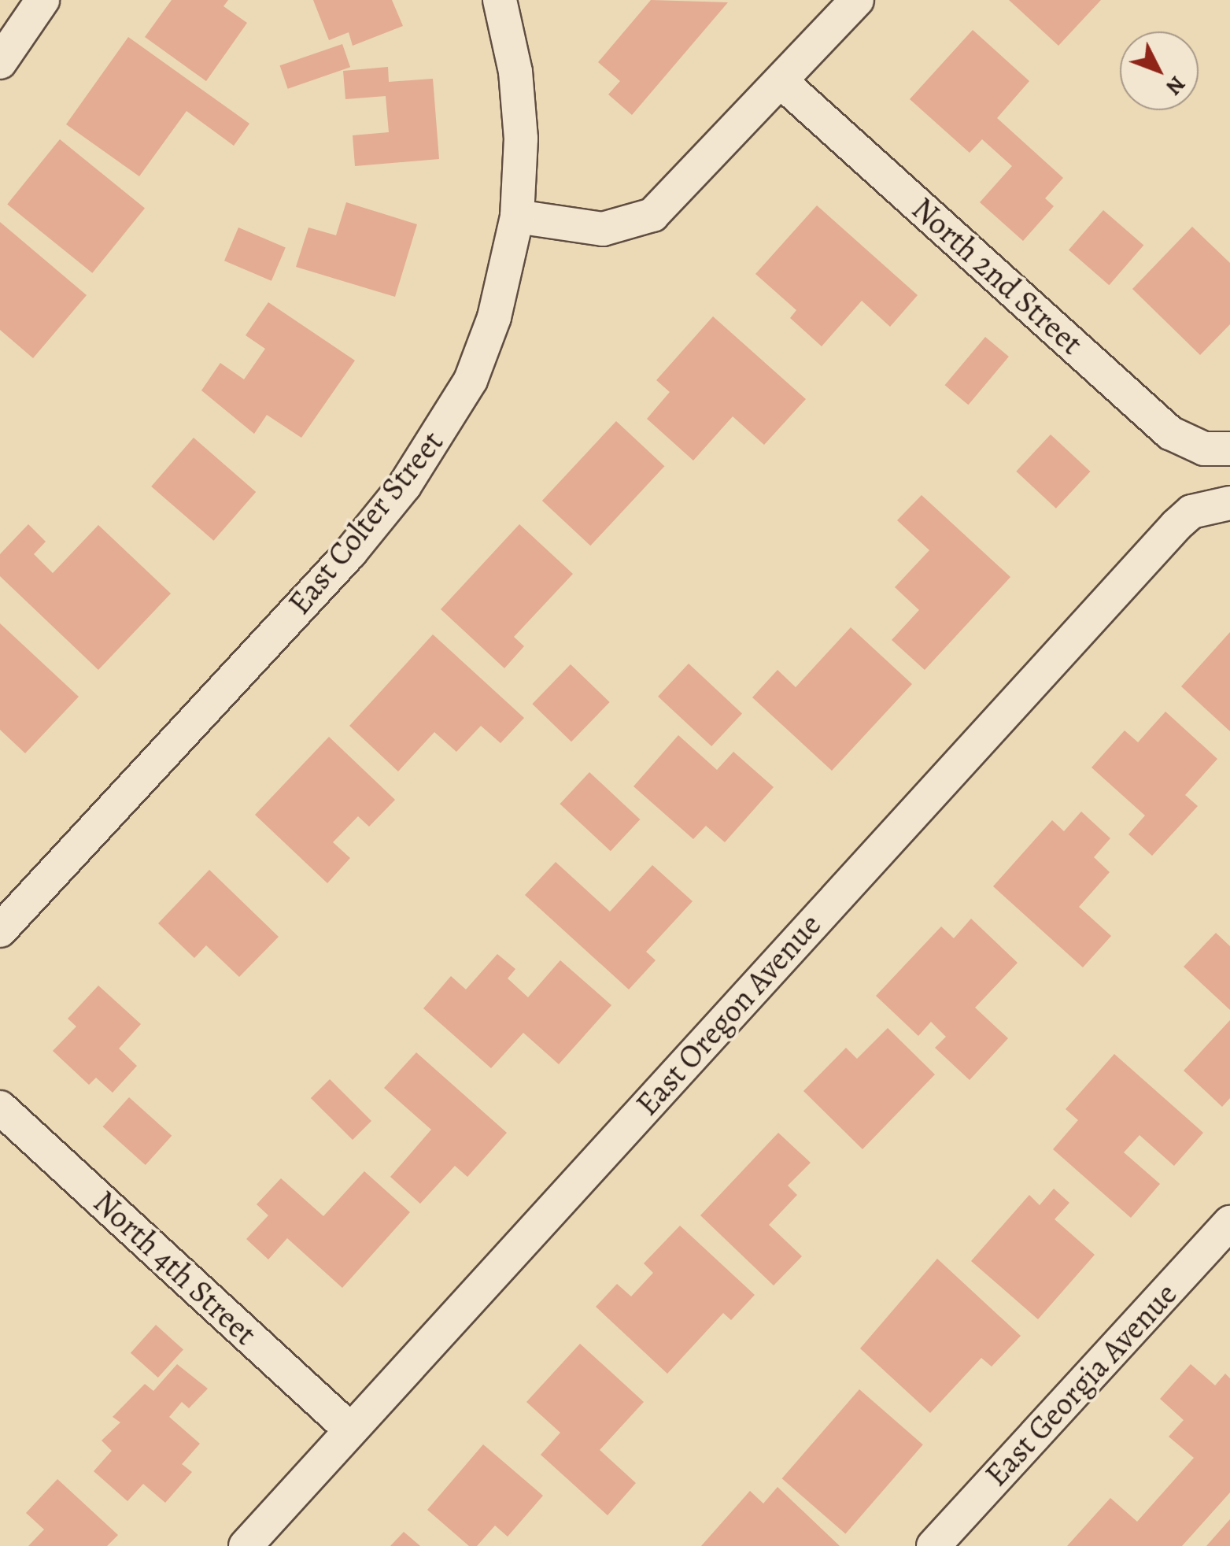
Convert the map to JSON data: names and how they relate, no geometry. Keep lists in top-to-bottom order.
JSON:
{
  "streets": {
    "street": [
      "North 2nd Street",
      "East Colter Street",
      "East Oregon Avenue",
      "North 4th Street",
      "East Georgia Avenue"
    ]
  },
  "crossings": [
    ["East Oregon Avenue", "North 4th Street"]
  ],
  "north": "bottom right"
}
